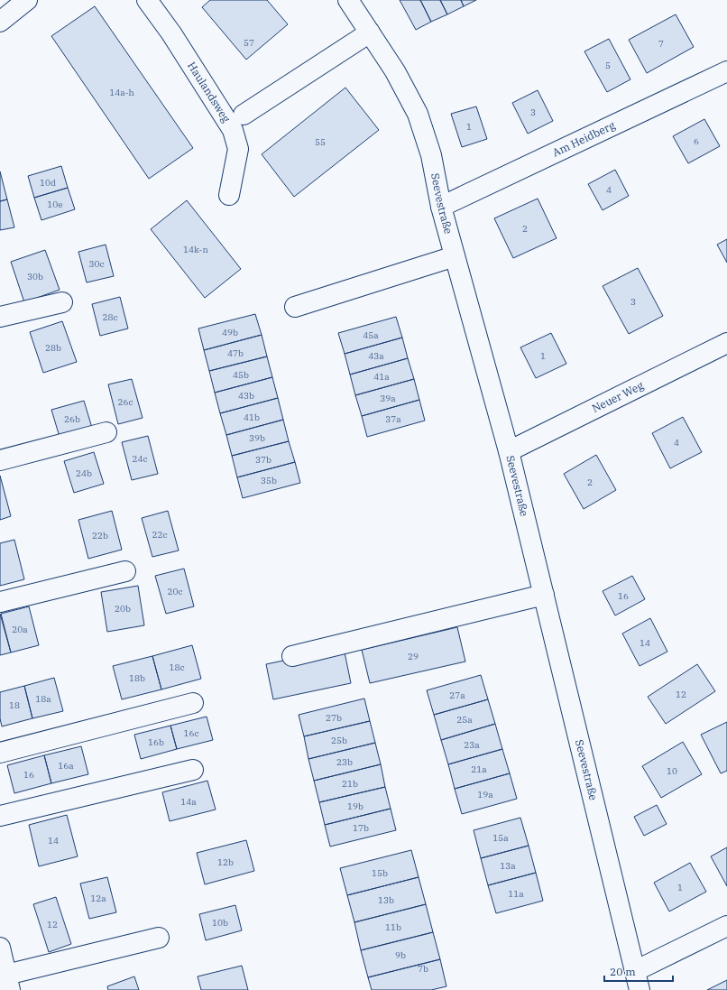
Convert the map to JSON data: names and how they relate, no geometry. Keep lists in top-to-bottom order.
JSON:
{
  "streets": {
    "street": [
      "Haulandsweg",
      "Am Heidberg",
      "Seevestraße",
      "Neuer Weg"
    ]
  },
  "crossings": [
    ["Am Heidberg", "Seevestraße"],
    ["Seevestraße", "Neuer Weg"]
  ],
  "house_numbers": [
    "57",
    "7",
    "5",
    "14a-h",
    "3",
    "1",
    "6",
    "55",
    "10d",
    "4",
    "10e",
    "2",
    "14k-n",
    "30c",
    "30b",
    "3",
    "28c",
    "49b",
    "45a",
    "28b",
    "47b",
    "43a",
    "1",
    "45b",
    "41a",
    "43b",
    "39a",
    "26c",
    "41b",
    "26b",
    "37a",
    "39b",
    "4",
    "24c",
    "37b",
    "24b",
    "35b",
    "2",
    "22c",
    "22b",
    "20c",
    "16",
    "20b",
    "20a",
    "14",
    "29",
    "18c",
    "18b",
    "12",
    "27a",
    "18a",
    "18",
    "27b",
    "25a",
    "16c",
    "25b",
    "16b",
    "23a",
    "23b",
    "16a",
    "21a",
    "10",
    "16",
    "21b",
    "19a",
    "14a",
    "19b",
    "17b",
    "15a",
    "14",
    "12b",
    "13a",
    "15b",
    "1",
    "11a",
    "12a",
    "13b",
    "10b",
    "12",
    "11b",
    "9b",
    "7b"
  ],
  "scale_bar": "20 m"
}
